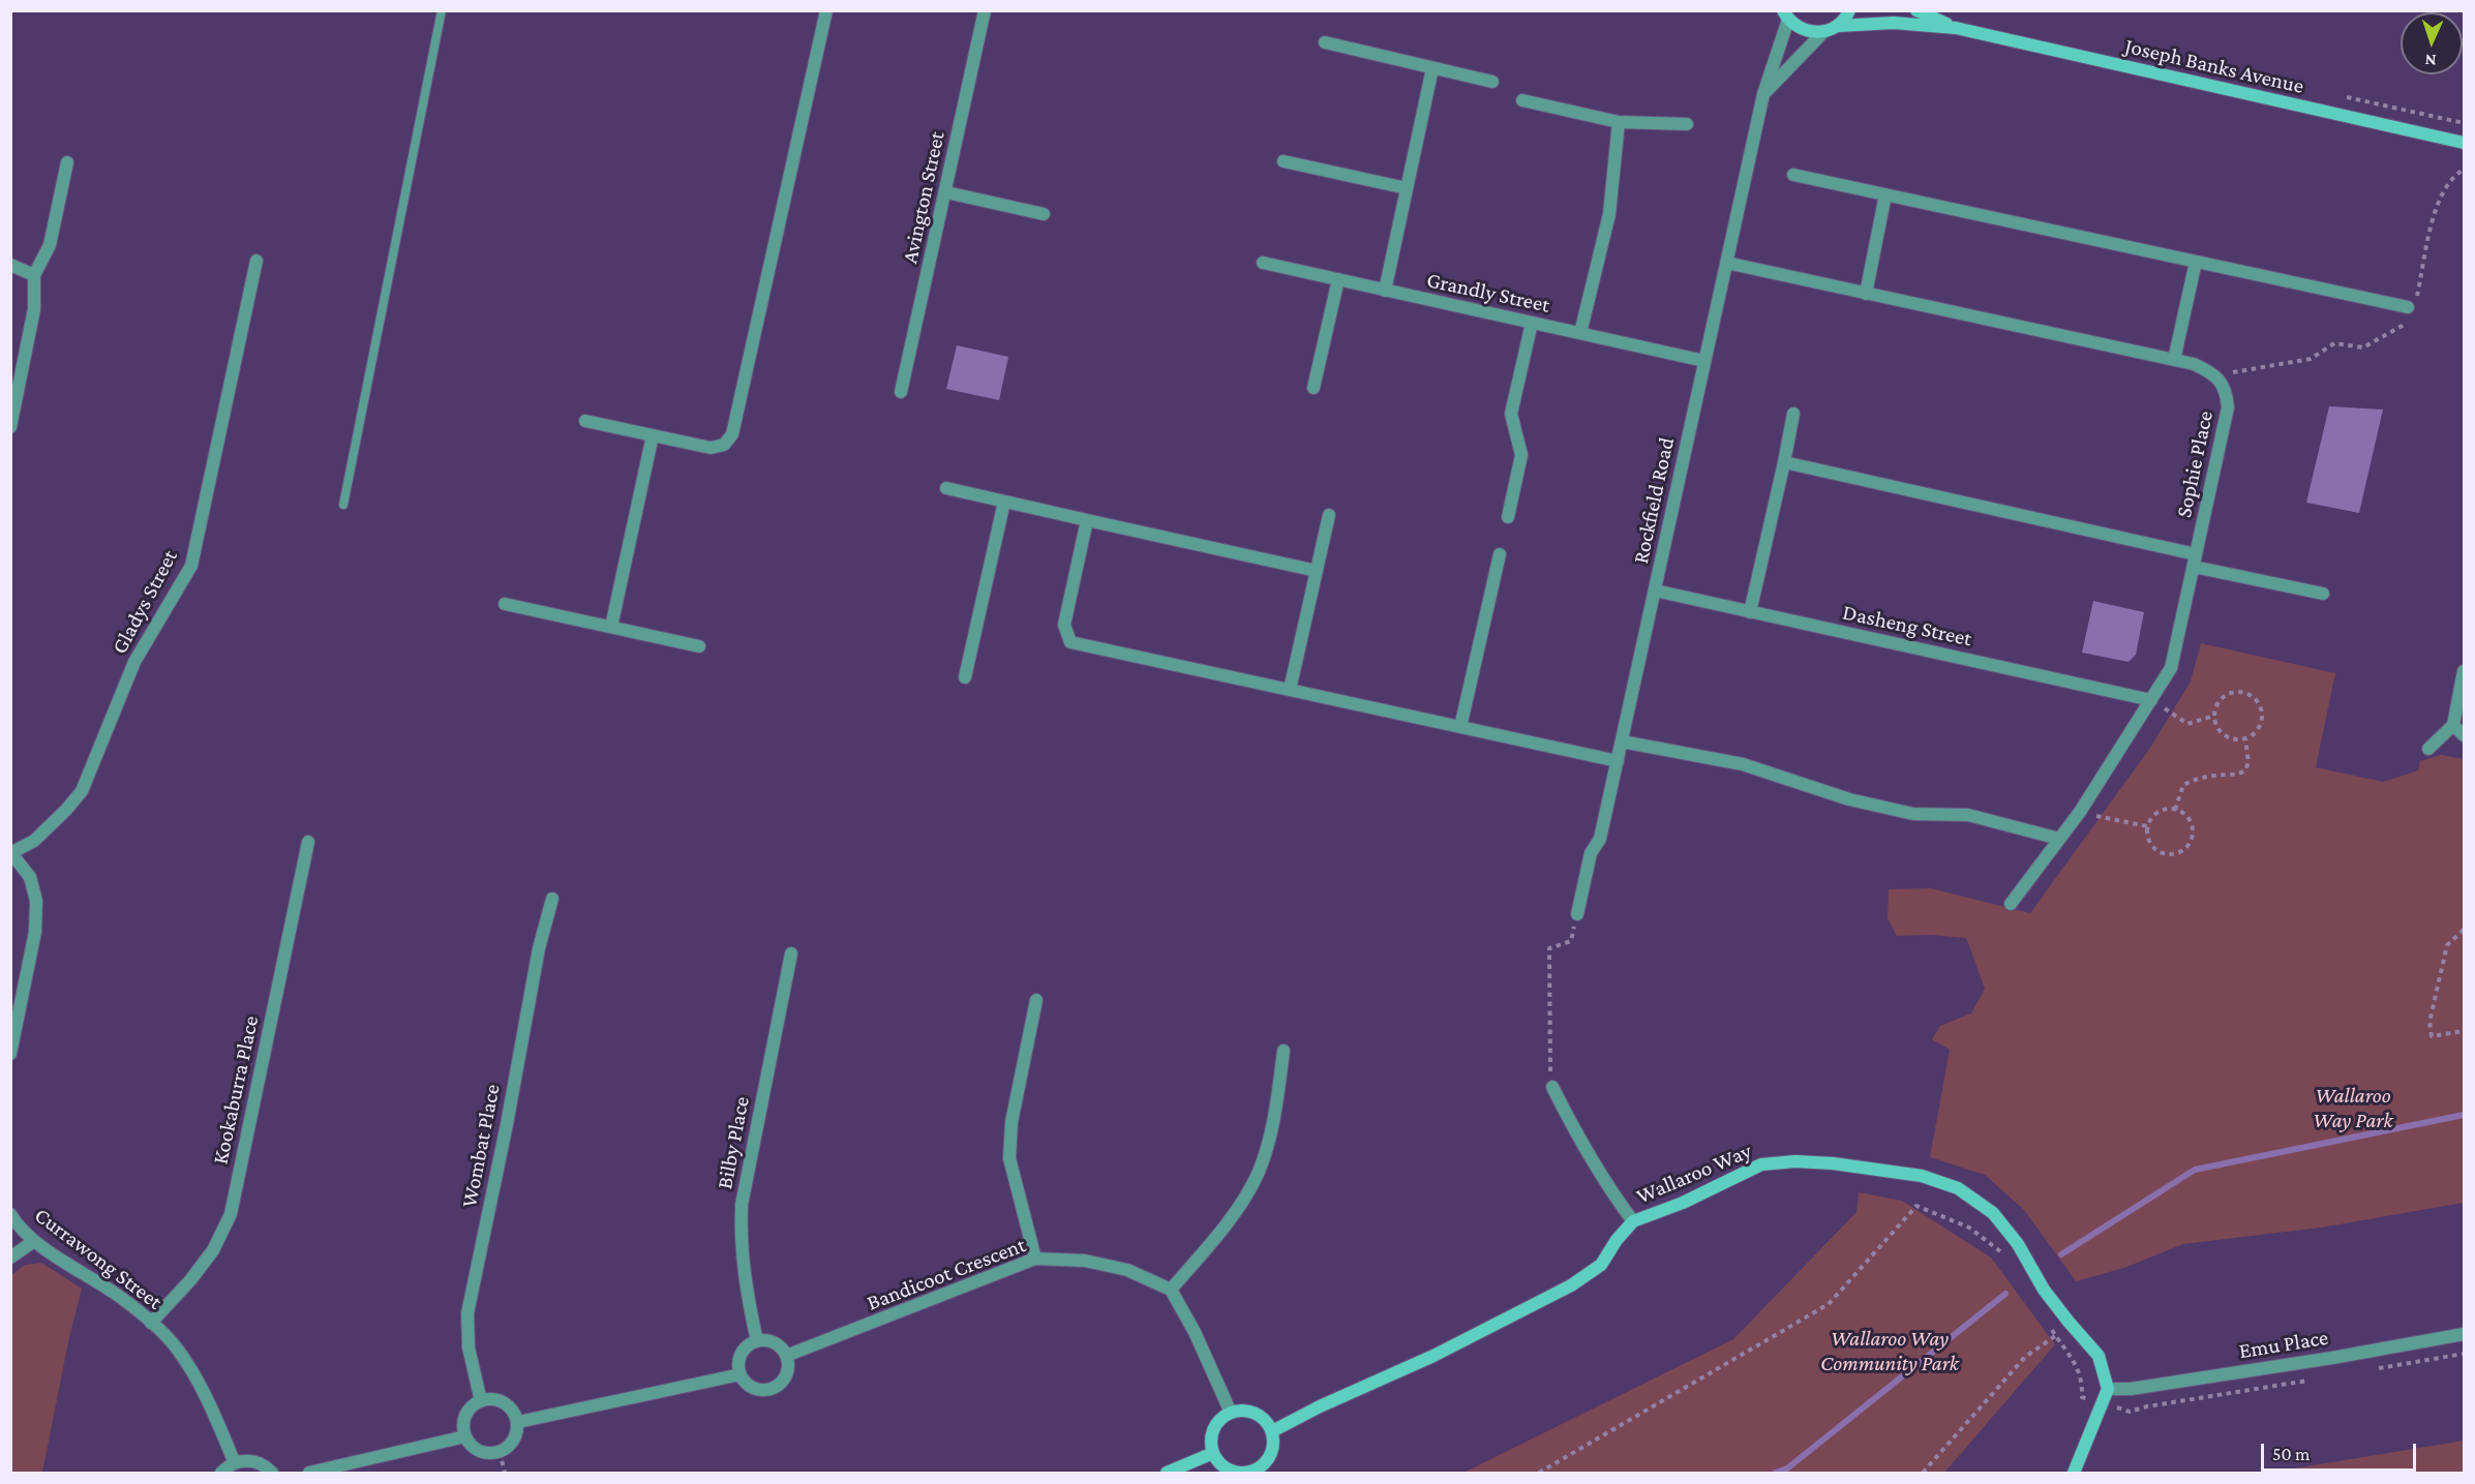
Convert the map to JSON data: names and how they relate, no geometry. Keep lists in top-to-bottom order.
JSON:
{
  "streets": {
    "street": [
      "Joseph Banks Avenue",
      "Avington Street",
      "Grandly Street",
      "Sophie Place",
      "Rockfield Road",
      "Gladys Street",
      "Dasheng Street",
      "Kookaburra Place",
      "Bilby Place",
      "Wombat Place",
      "Wallaroo Way",
      "Currawong Street",
      "Bandicoot Crescent",
      "Emu Place"
    ]
  },
  "crossings": [
    ["Grandly Street", "Rockfield Road"],
    ["Sophie Place", "Rockfield Road"],
    ["Sophie Place", "Dasheng Street"],
    ["Rockfield Road", "Dasheng Street"],
    ["Kookaburra Place", "Currawong Street"],
    ["Bilby Place", "Bandicoot Crescent"],
    ["Wallaroo Way", "Emu Place"]
  ],
  "parks": ["Wallaroo Way Park", "Wallaroo Way Community Park"],
  "scale_bar": "50 m",
  "north": "bottom"
}
